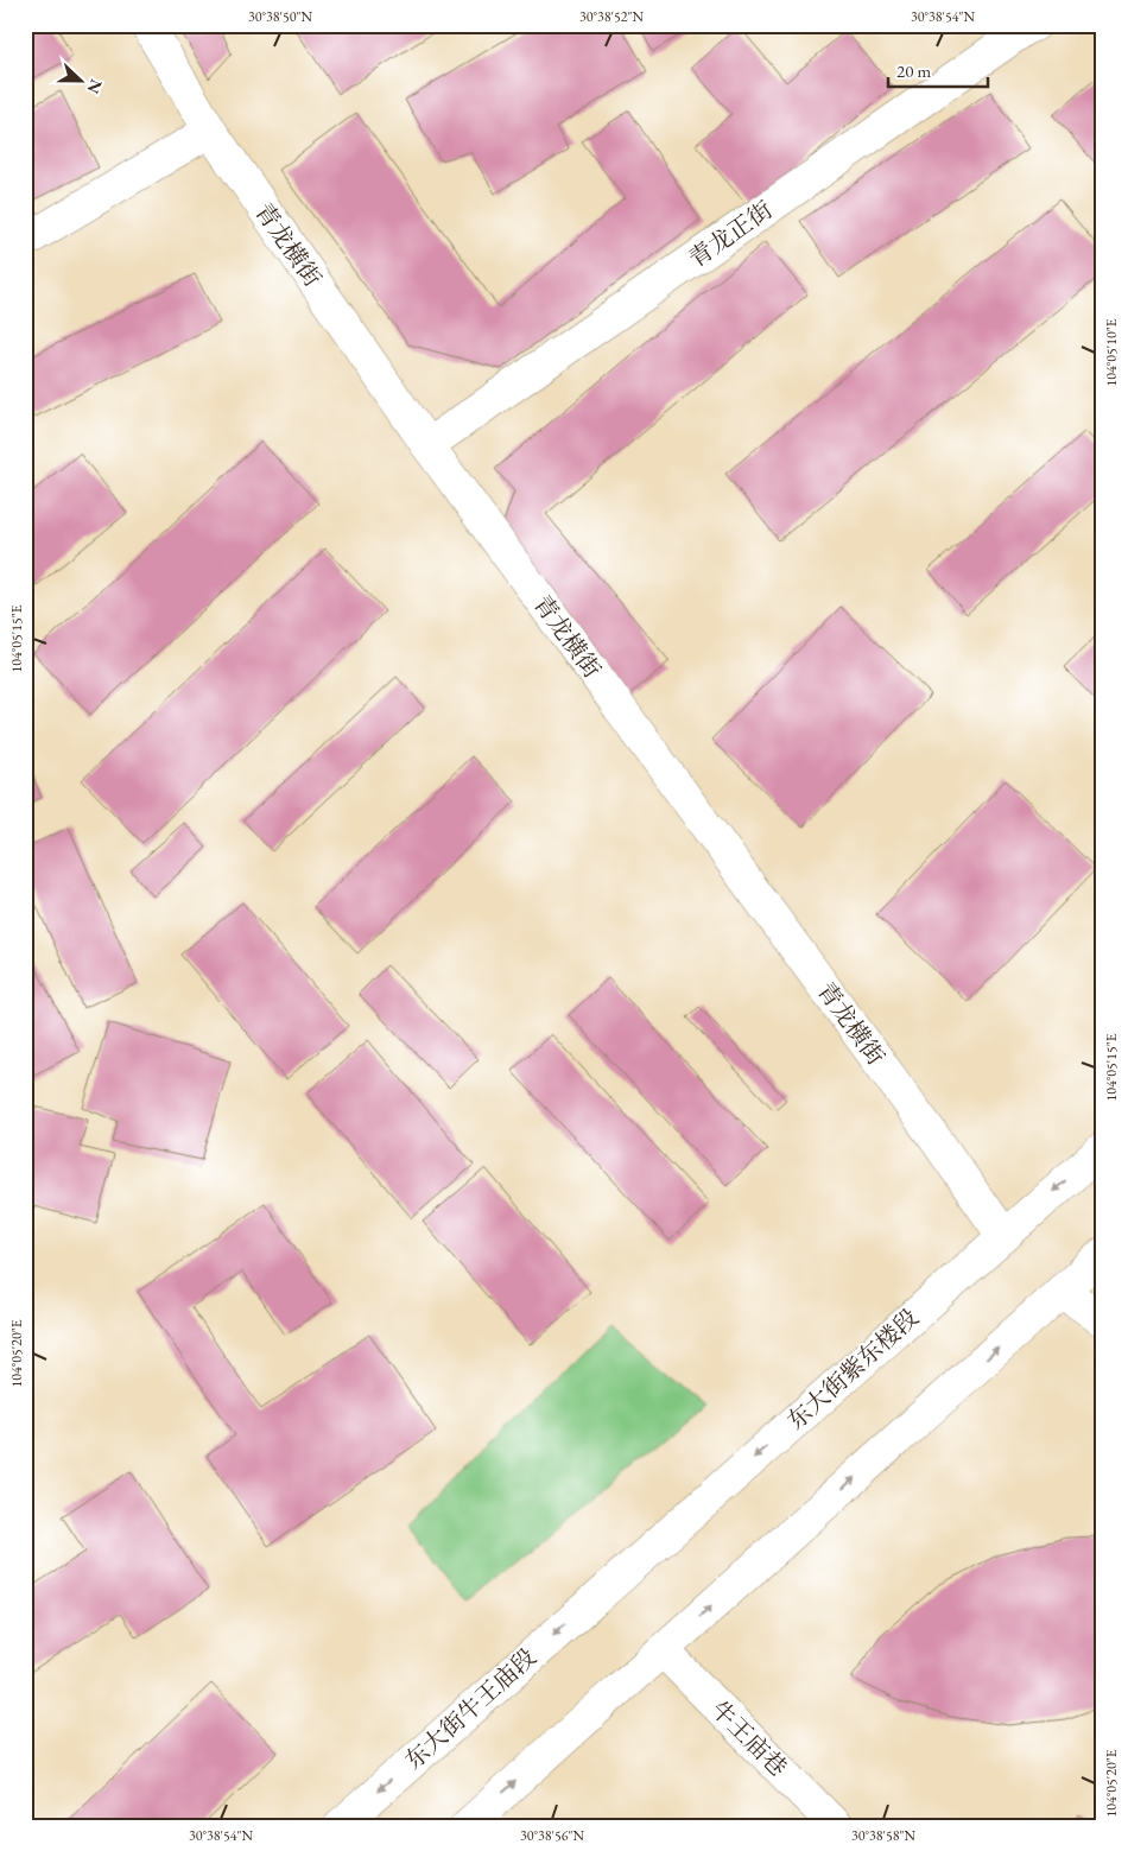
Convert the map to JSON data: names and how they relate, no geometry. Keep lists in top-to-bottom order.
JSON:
{
  "streets": {
    "street": [
      "青龙正街",
      "青龙横街",
      "东大街紫东楼段",
      "东大街牛王庙段",
      "牛王庙巷"
    ]
  },
  "crossings": [
    ["青龙正街", "青龙横街"],
    ["青龙横街", "东大街紫东楼段"],
    ["东大街紫东楼段", "东大街牛王庙段"]
  ],
  "scale_bar": "20 m",
  "north": "right",
  "coordinates": [
    "30°38'50\"N",
    "30°38'52\"N",
    "30°38'54\"N",
    "104°05'10\"E",
    "104°05'15\"E",
    "104°05'20\"E",
    "30°38'56\"N",
    "30°38'58\"N"
  ]
}
